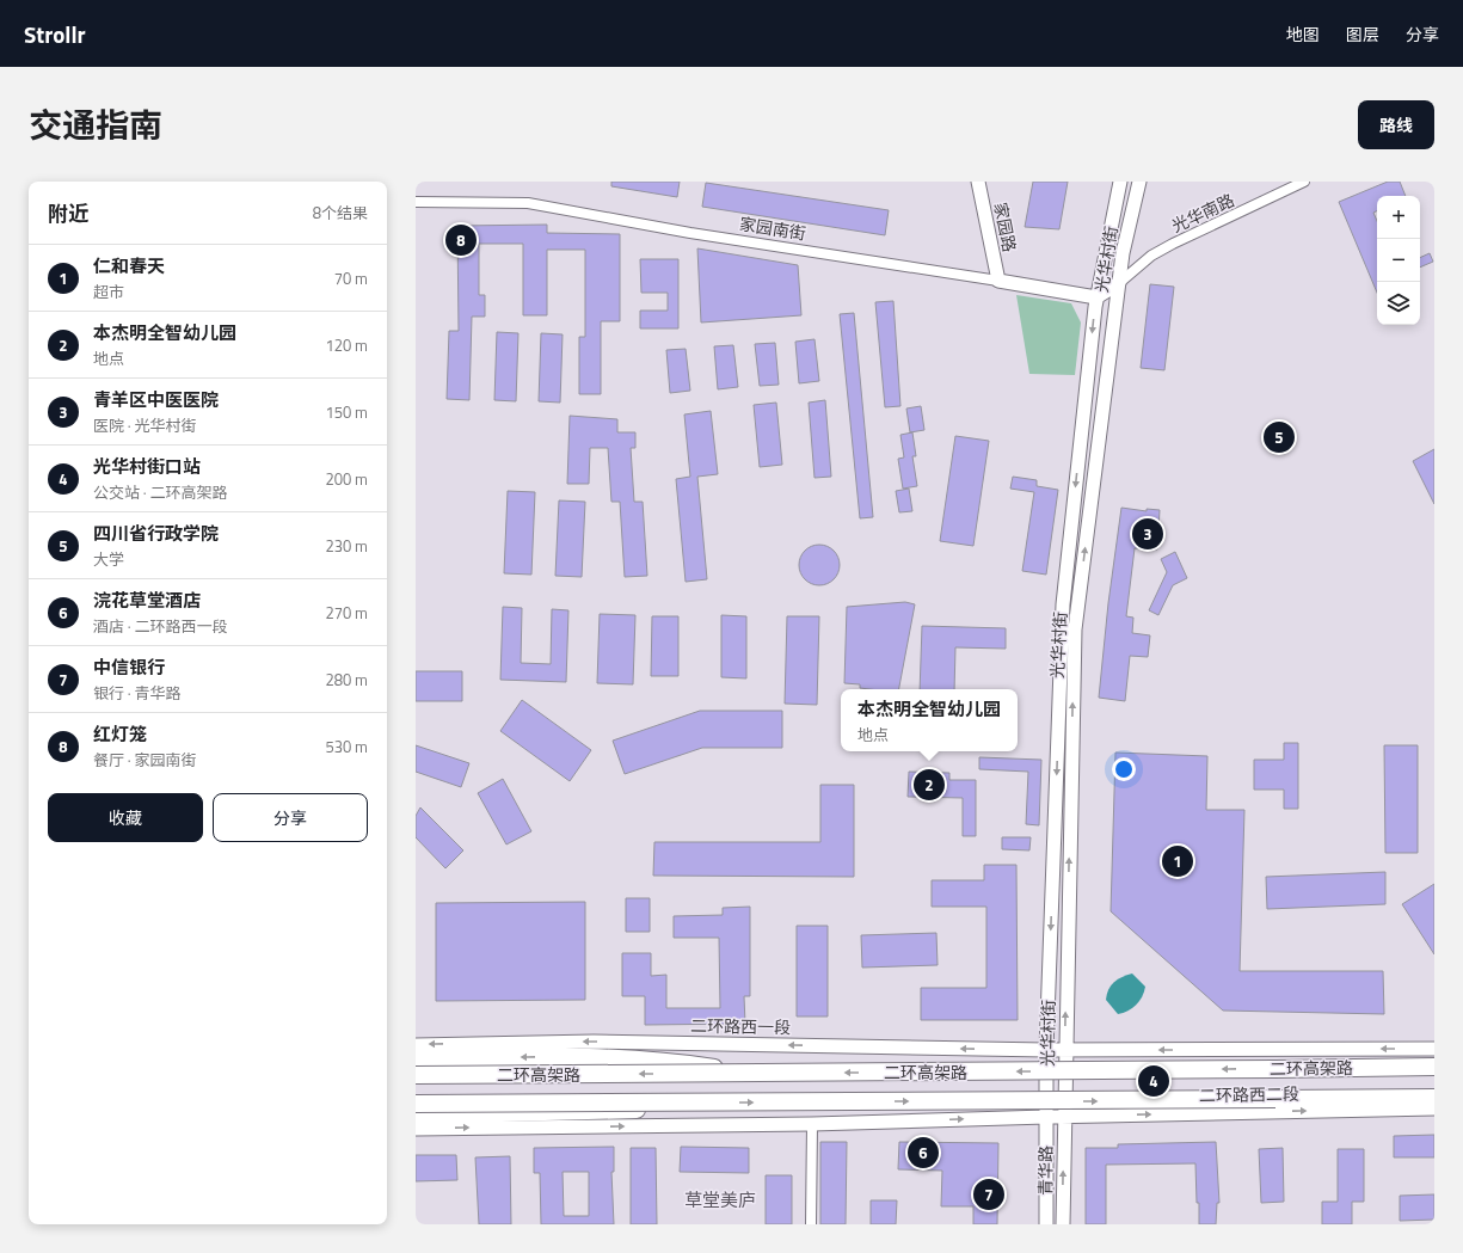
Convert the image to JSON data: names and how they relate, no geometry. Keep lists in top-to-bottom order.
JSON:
{
  "streets": {
    "highway": ["二环高架路"],
    "main road": [
      "家园路",
      "家园南街",
      "光华村街",
      "二环路西一段",
      "二环路西二段",
      "青华路"
    ],
    "street": ["光华南路"]
  },
  "crossings": [
    ["光华南路", "光华村街"],
    ["家园路", "家园南街"],
    ["家园南街", "光华村街"],
    ["光华村街", "二环路西一段"],
    ["光华村街", "二环路西二段"],
    ["光华村街", "青华路"],
    ["二环路西二段", "青华路"]
  ],
  "districts": ["草堂美庐"],
  "page": {
    "header": "Strollr",
    "nav": ["地图", "图层", "分享"],
    "title": "交通指南",
    "buttons": [
      "路线",
      ["收藏", "分享"]
    ],
    "heading": ["附近", "8个结果"],
    "map_buttons": ["+", "−"],
    "pins": [
      "8",
      "5",
      "3",
      "2",
      "1",
      "4",
      "6",
      "7"
    ],
    "list": [
      {
        "mark": "1",
        "name": "仁和春天",
        "note": "超市",
        "value": "70 m"
      },
      {
        "mark": "2",
        "name": "本杰明全智幼儿园",
        "note": "地点",
        "value": "120 m"
      },
      {
        "mark": "3",
        "name": "青羊区中医医院",
        "note": "医院 · 光华村街",
        "value": "150 m"
      },
      {
        "mark": "4",
        "name": "光华村街口站",
        "note": "公交站 · 二环高架路",
        "value": "200 m"
      },
      {
        "mark": "5",
        "name": "四川省行政学院",
        "note": "大学",
        "value": "230 m"
      },
      {
        "mark": "6",
        "name": "浣花草堂酒店",
        "note": "酒店 · 二环路西一段",
        "value": "270 m"
      },
      {
        "mark": "7",
        "name": "中信银行",
        "note": "银行 · 青华路",
        "value": "280 m"
      },
      {
        "mark": "8",
        "name": "红灯笼",
        "note": "餐厅 · 家园南街",
        "value": "530 m"
      }
    ],
    "popup": ["本杰明全智幼儿园", "地点"]
  }
}
